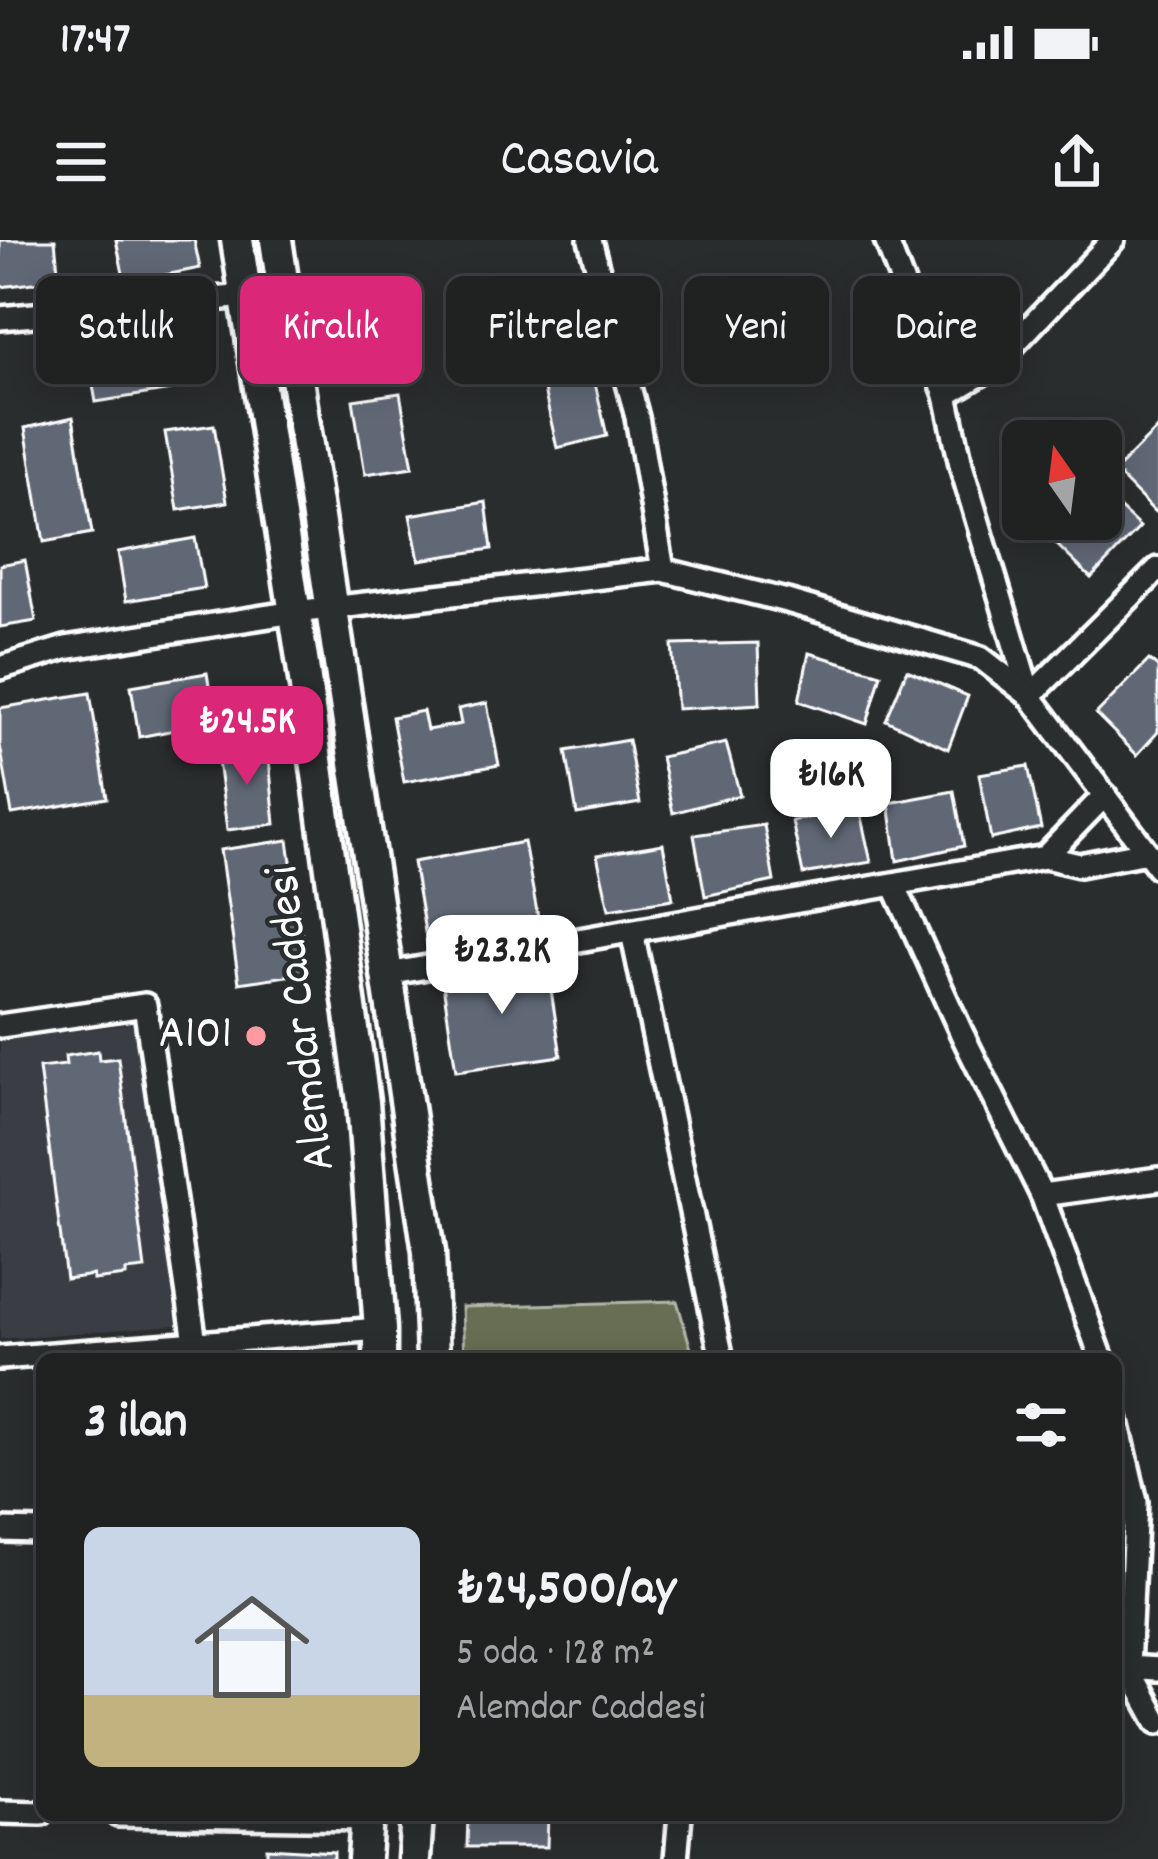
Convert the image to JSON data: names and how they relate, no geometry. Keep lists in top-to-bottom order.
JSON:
{
  "streets": {
    "main road": ["Alemdar Caddesi"]
  },
  "places": ["A101"],
  "north": "top",
  "page": {
    "status": "17:47",
    "header": "Casavia",
    "chip": [
      "Satılık",
      "Kiralık",
      "Filtreler",
      "Yeni",
      "Daire"
    ],
    "price": ["₺24.5K", "₺16K", "₺23.2K"],
    "heading": "3 ilan",
    "list": [
      {
        "name": "₺24,500/ay",
        "note": "5 oda · 128 m² · Alemdar Caddesi"
      }
    ]
  }
}
